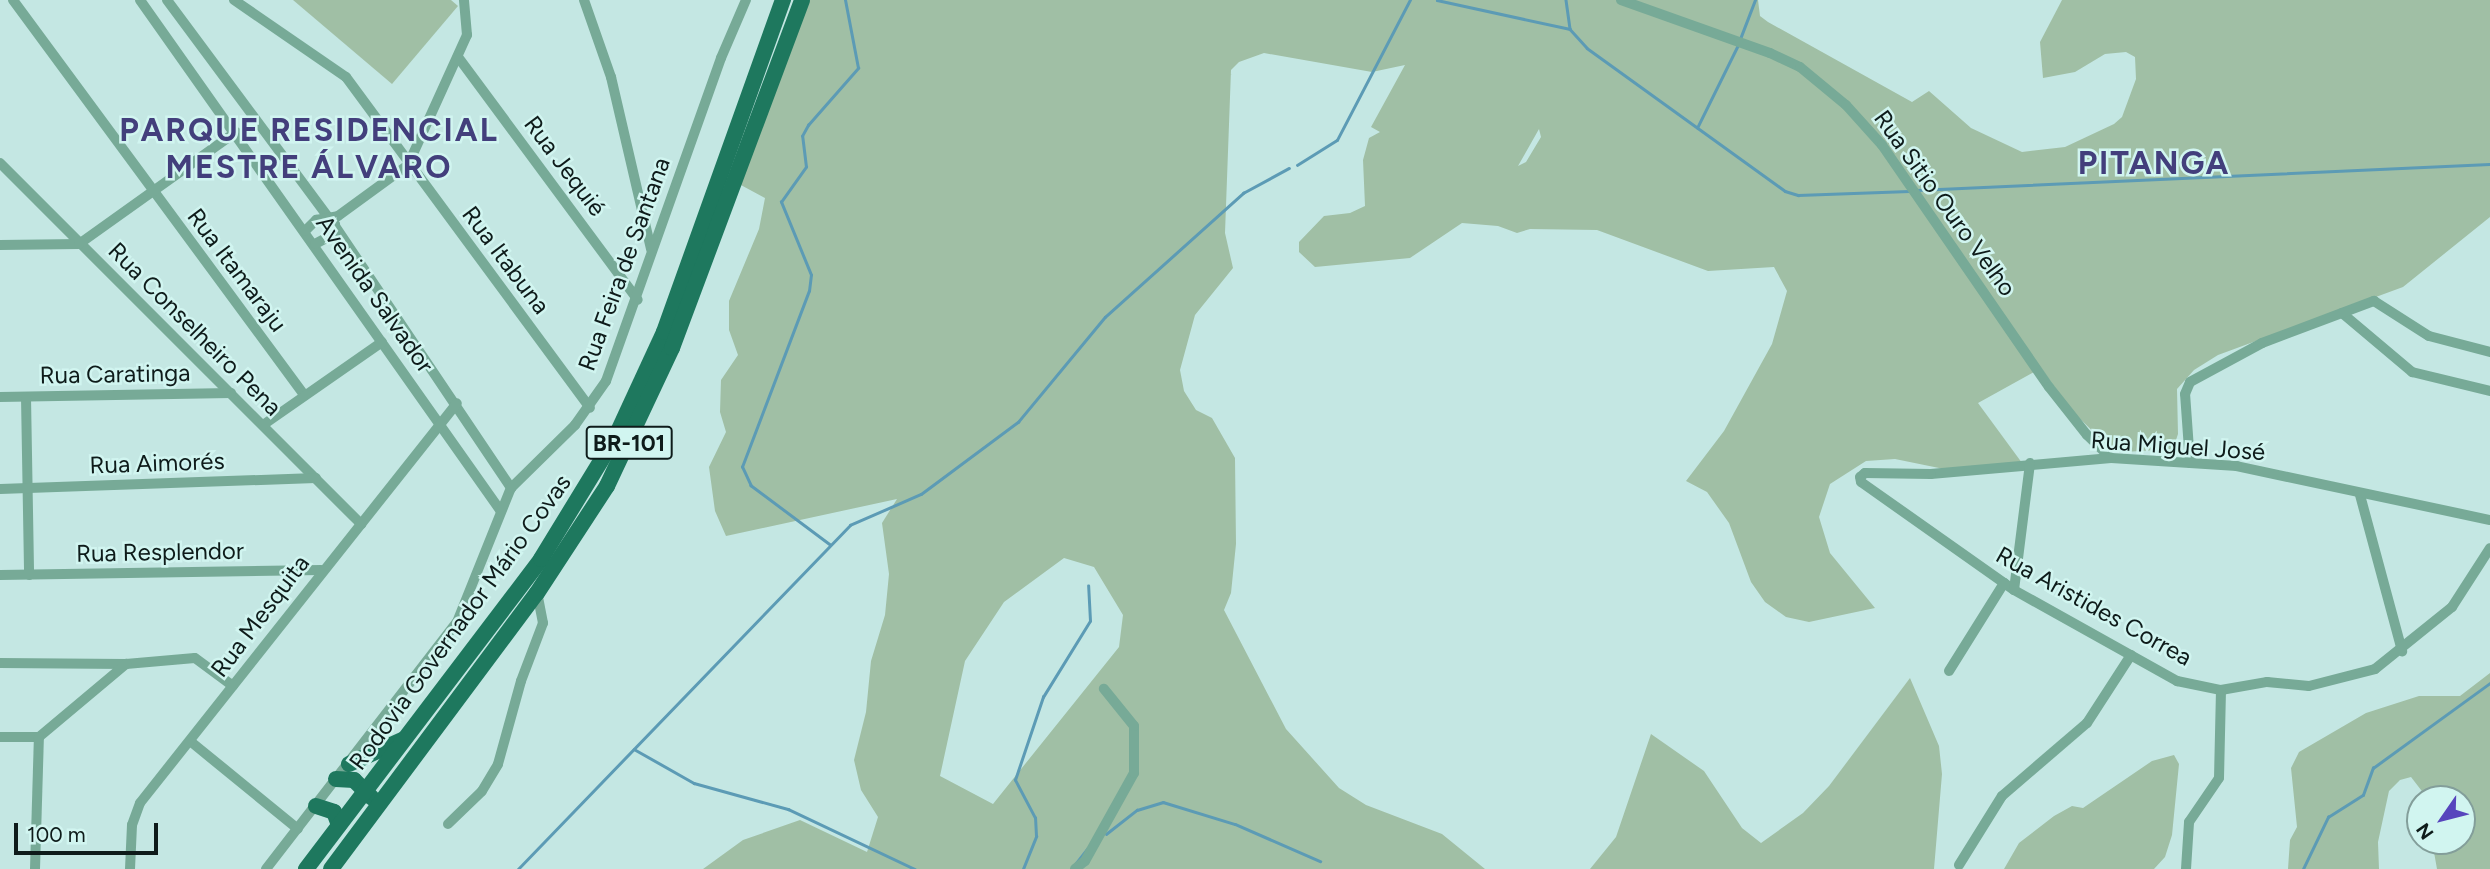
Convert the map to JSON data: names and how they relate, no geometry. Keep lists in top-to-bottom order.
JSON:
{
  "streets": {
    "main road": ["BR-101", "Rodovia Governador Mário Covas"],
    "street": [
      "Rua Jequié",
      "Rua Sitio Ouro Velho",
      "Rua Itabuna",
      "Rua Feira de Santana",
      "Rua Itamaraju",
      "Avenida Salvador",
      "Rua Conselheiro Pena",
      "Rua Caratinga",
      "Rua Miguel José",
      "Rua Aimorés",
      "Rua Resplendor",
      "Rua Aristides Correa",
      "Rua Mesquita"
    ]
  },
  "crossings": [
    ["Rua Jequié", "Rua Feira de Santana"],
    ["Rua Sitio Ouro Velho", "Rua Miguel José"],
    ["Rua Itabuna", "Rua Feira de Santana"],
    ["Rua Feira de Santana", "Avenida Salvador"],
    ["Avenida Salvador", "Rua Mesquita"],
    ["Rua Conselheiro Pena", "Rua Caratinga"],
    ["Rua Conselheiro Pena", "Rua Aimorés"],
    ["Rua Conselheiro Pena", "Rua Mesquita"],
    ["Rua Miguel José", "Rua Aristides Correa"],
    ["Rua Resplendor", "Rua Mesquita"]
  ],
  "districts": ["PARQUE RESIDENCIAL MESTRE ÁLVARO", "PITANGA"],
  "scale_bar": "100 m",
  "north": "bottom left"
}
